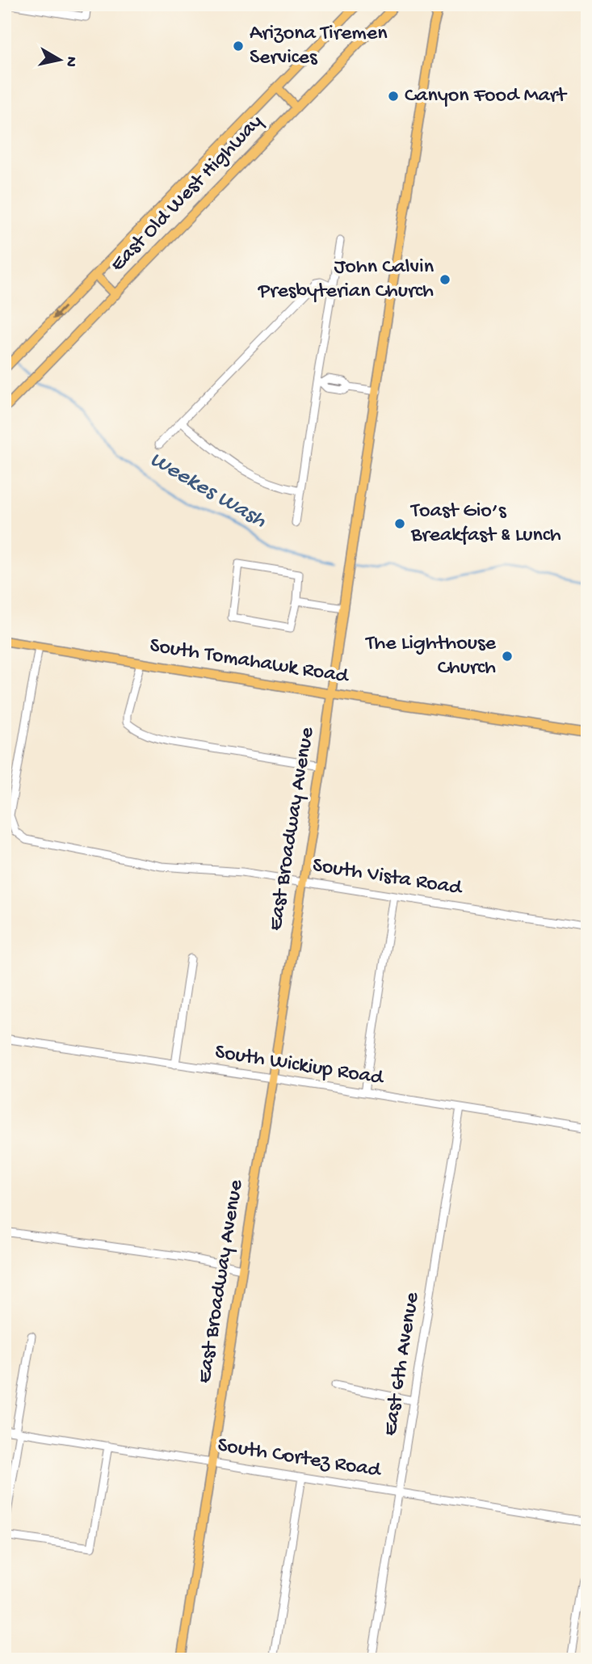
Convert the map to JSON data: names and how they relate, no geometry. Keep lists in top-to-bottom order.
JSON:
{
  "streets": {
    "main road": ["East Old West Highway", "South Tomahawk Road", "East Broadway Avenue"],
    "street": [
      "South Vista Road",
      "South Wickiup Road",
      "East 6th Avenue",
      "South Cortez Road"
    ]
  },
  "crossings": [
    ["South Tomahawk Road", "East Broadway Avenue"],
    ["South Tomahawk Road", "South Vista Road"],
    ["East Broadway Avenue", "South Vista Road"],
    ["East Broadway Avenue", "South Wickiup Road"],
    ["East Broadway Avenue", "South Cortez Road"],
    ["South Wickiup Road", "East 6th Avenue"],
    ["East 6th Avenue", "South Cortez Road"]
  ],
  "water": ["Weekes Wash"],
  "places": [
    "Arizona Tiremen Services",
    "Canyon Food Mart",
    "John Calvin Presbyterian Church",
    "Toast Gio’s Breakfast & Lunch",
    "The Lighthouse Church"
  ],
  "north": "right"
}
